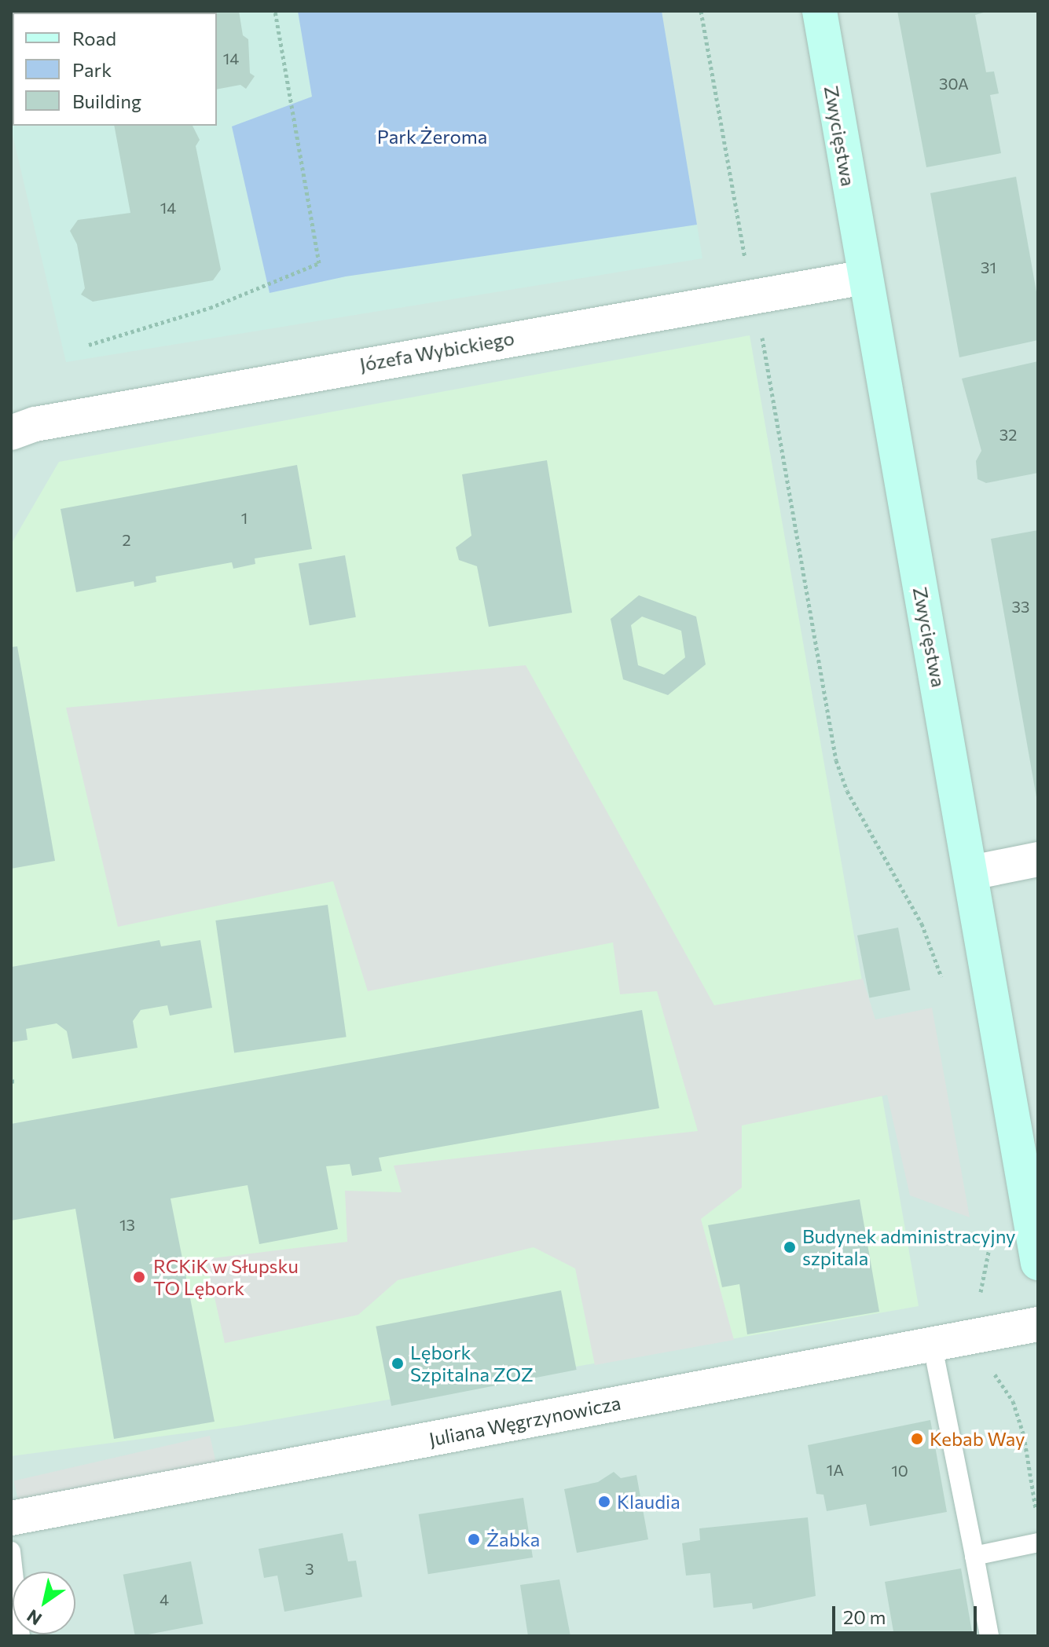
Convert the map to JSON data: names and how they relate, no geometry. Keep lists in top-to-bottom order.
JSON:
{
  "streets": {
    "main road": ["Zwycięstwa"],
    "street": ["Józefa Wybickiego", "Juliana Węgrzynowicza"]
  },
  "crossings": [
    ["Zwycięstwa", "Józefa Wybickiego"]
  ],
  "parks": ["Park Żeroma"],
  "places": [
    "Budynek administracyjny szpitala",
    "RCKiK w Słupsku TO Lębork",
    "Lębork Szpitalna ZOZ",
    "Kebab Way",
    "Klaudia",
    "Żabka"
  ],
  "house_numbers": [
    "14",
    "30A",
    "14",
    "31",
    "32",
    "1",
    "2",
    "33",
    "13",
    "1A",
    "10",
    "3",
    "4"
  ],
  "legend": ["Road", "Park", "Building"],
  "scale_bar": "20 m",
  "north": "bottom left"
}
